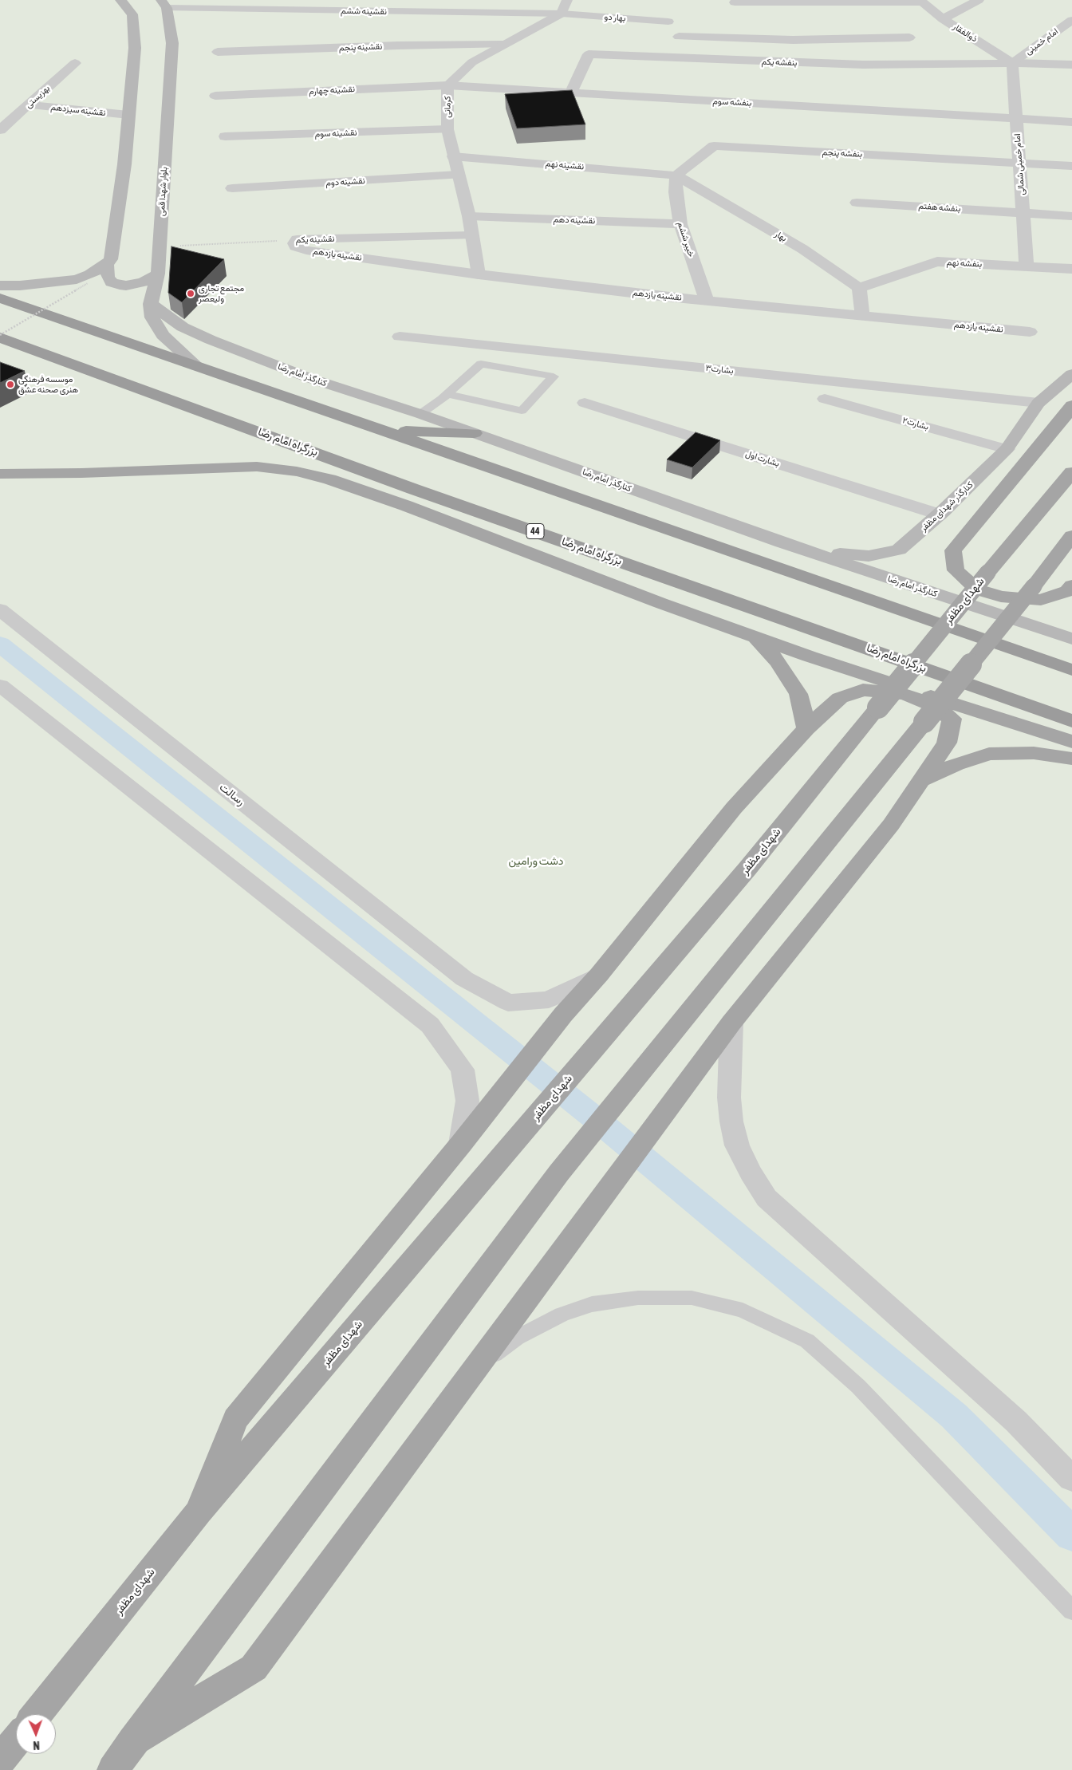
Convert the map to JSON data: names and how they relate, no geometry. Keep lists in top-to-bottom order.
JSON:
{
  "streets": {
    "highway": ["بزرگراه امام رضا", "44"],
    "main road": [
      "بلوار شهدا قمی",
      "کنارگذر امام رضا",
      "کنارگذر شهدای مظفر",
      "شهدای مظفر"
    ],
    "street": [
      "نقشینه ششم",
      "بهار دو",
      "ذوالفقار",
      "امام خمینی",
      "نقشینه پنجم",
      "بنفشه یکم",
      "نقشینه چهارم",
      "بهزیستی",
      "بنفشه سوم",
      "کرمانی",
      "نقشینه سیزدهم",
      "نقشینه سوم",
      "بنفشه پنجم",
      "امام خمینی شمالی",
      "نقشینه نهم",
      "نقشینه دوم",
      "بنفشه هفتم",
      "نقشینه دهم",
      "بهار",
      "نقشینه یکم",
      "خیبر ششم",
      "نقشینه یازدهم",
      "بنفشه نهم",
      "بشارت۳",
      "بشارت۲",
      "بشارت اول",
      "رسالت"
    ]
  },
  "crossings": [
    ["نقشینه ششم", "بهار دو"],
    ["نقشینه ششم", "کرمانی"],
    ["نقشینه ششم", "بلوار شهدا قمی"],
    ["بهار دو", "کرمانی"],
    ["ذوالفقار", "امام خمینی"],
    ["ذوالفقار", "بنفشه یکم"],
    ["ذوالفقار", "امام خمینی شمالی"],
    ["امام خمینی", "بنفشه یکم"],
    ["امام خمینی", "امام خمینی شمالی"],
    ["نقشینه پنجم", "کرمانی"],
    ["بنفشه یکم", "بنفشه سوم"],
    ["بنفشه یکم", "امام خمینی شمالی"],
    ["نقشینه چهارم", "بنفشه سوم"],
    ["نقشینه چهارم", "کرمانی"],
    ["بهزیستی", "نقشینه سیزدهم"],
    ["بنفشه سوم", "کرمانی"],
    ["بنفشه سوم", "امام خمینی شمالی"],
    ["کرمانی", "نقشینه سوم"],
    ["کرمانی", "نقشینه نهم"],
    ["کرمانی", "نقشینه دوم"],
    ["کرمانی", "نقشینه دهم"],
    ["کرمانی", "نقشینه یکم"],
    ["کرمانی", "نقشینه یازدهم"],
    ["بنفشه پنجم", "امام خمینی شمالی"],
    ["بنفشه پنجم", "نقشینه نهم"],
    ["بنفشه پنجم", "بهار"],
    ["بنفشه پنجم", "خیبر ششم"],
    ["امام خمینی شمالی", "بنفشه هفتم"],
    ["امام خمینی شمالی", "بنفشه نهم"],
    ["نقشینه نهم", "بهار"],
    ["نقشینه نهم", "خیبر ششم"],
    ["بلوار شهدا قمی", "نقشینه یکم"],
    ["بلوار شهدا قمی", "کنارگذر امام رضا"],
    ["نقشینه دهم", "خیبر ششم"],
    ["بهار", "خیبر ششم"],
    ["بهار", "بنفشه نهم"],
    ["نقشینه یکم", "نقشینه یازدهم"],
    ["خیبر ششم", "نقشینه یازدهم"],
    ["بشارت۳", "کنارگذر شهدای مظفر"],
    ["کنارگذر امام رضا", "کنارگذر شهدای مظفر"],
    ["بشارت۲", "کنارگذر شهدای مظفر"],
    ["بشارت اول", "کنارگذر شهدای مظفر"]
  ],
  "parks": ["دشت ورامین"],
  "places": ["مجتمع تجاری ولیعصر", "موسسه فرهنگی هنری صحنه عشق"],
  "north": "bottom"
}
